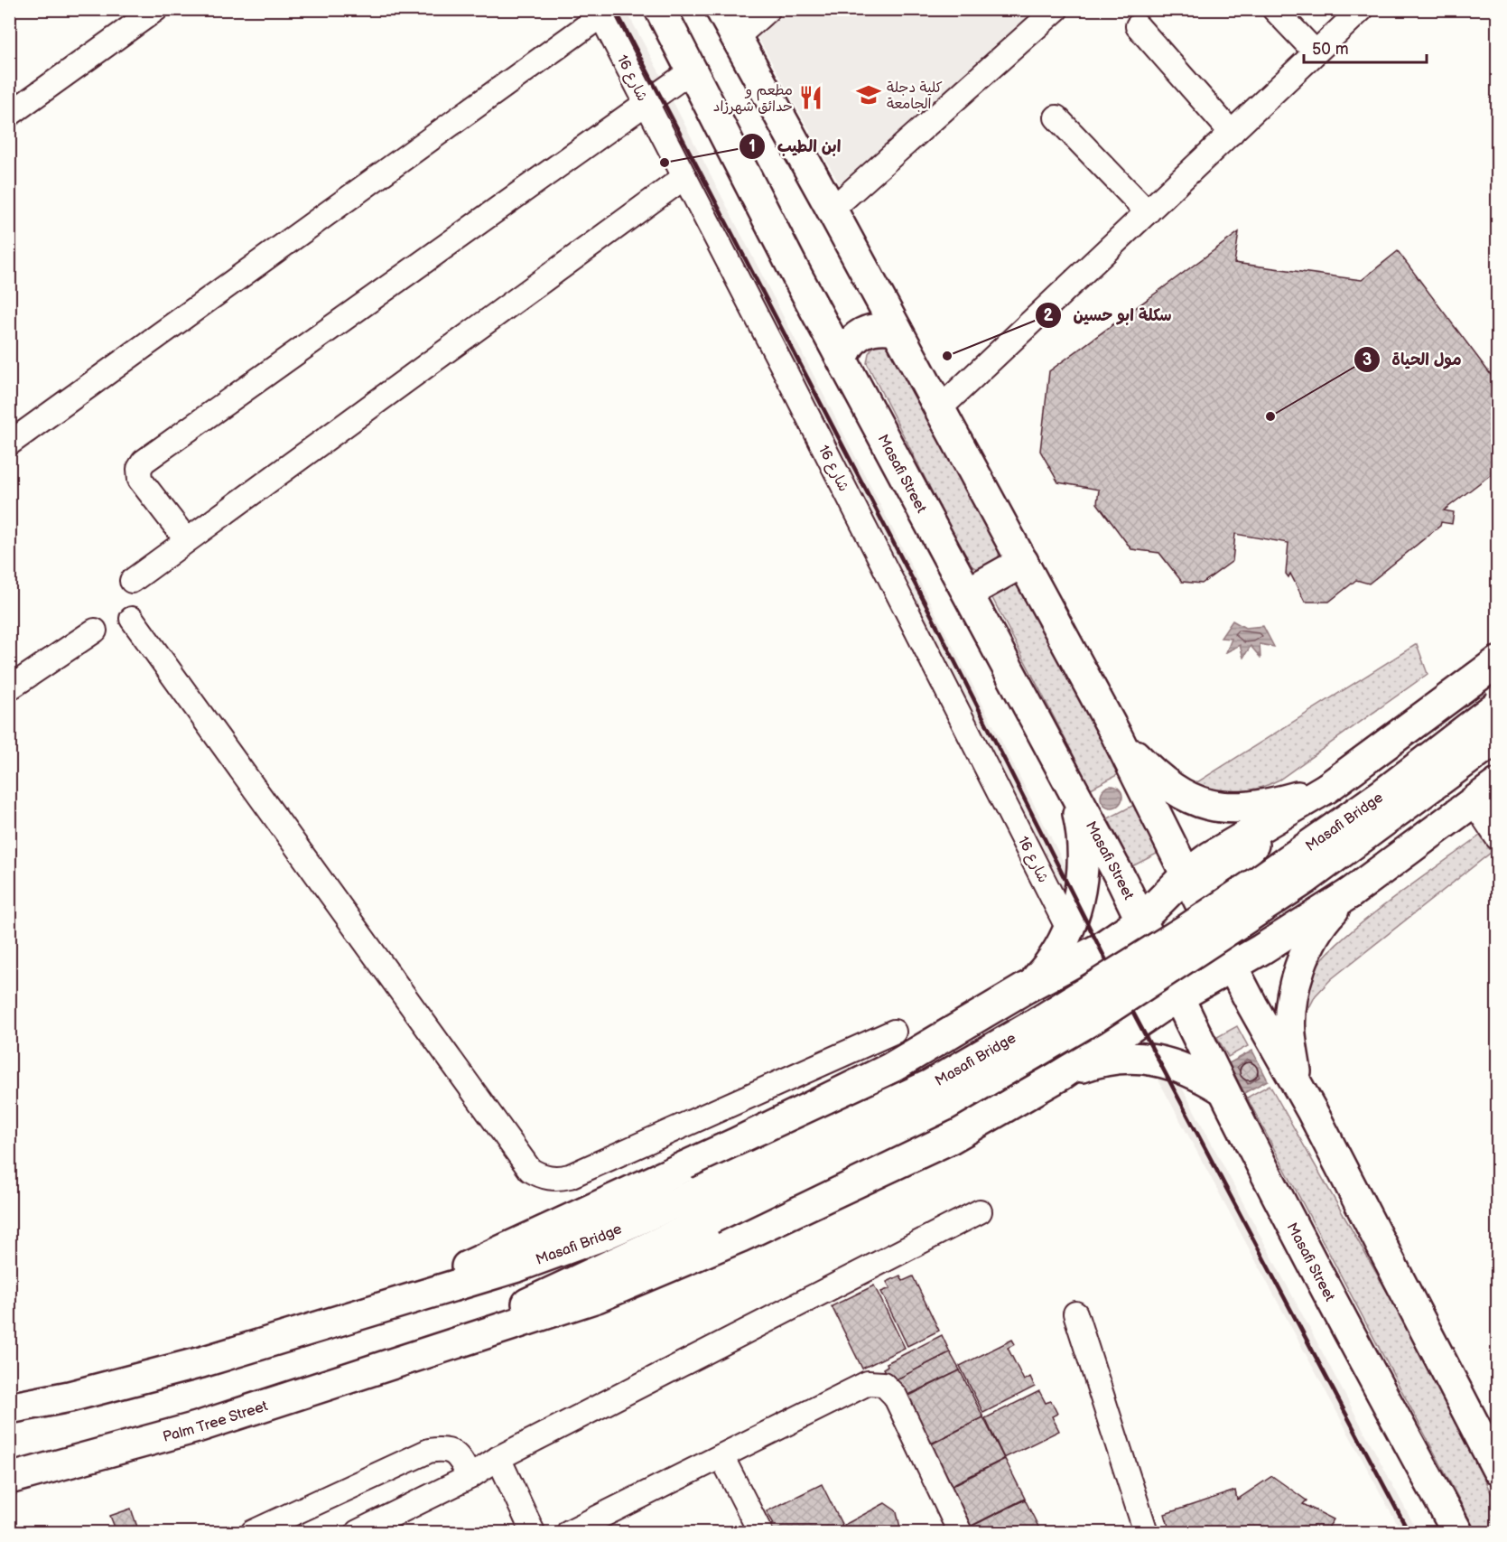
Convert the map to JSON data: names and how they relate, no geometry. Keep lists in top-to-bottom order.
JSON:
{
  "streets": {
    "main road": ["Masafi Street", "Masafi Bridge", "Palm Tree Street"],
    "street": ["شارع 16"]
  },
  "crossings": [
    ["Masafi Bridge", "Palm Tree Street"]
  ],
  "places": {
    "school or university": ["كلية دجلة الجامعة"],
    "restaurant": ["مطعم و حدائق شهرزاد"],
    "other": ["ابن الطيب", "سكلة ابو حسين", "مول الحياة"]
  },
  "scale_bar": "50 m"
}
